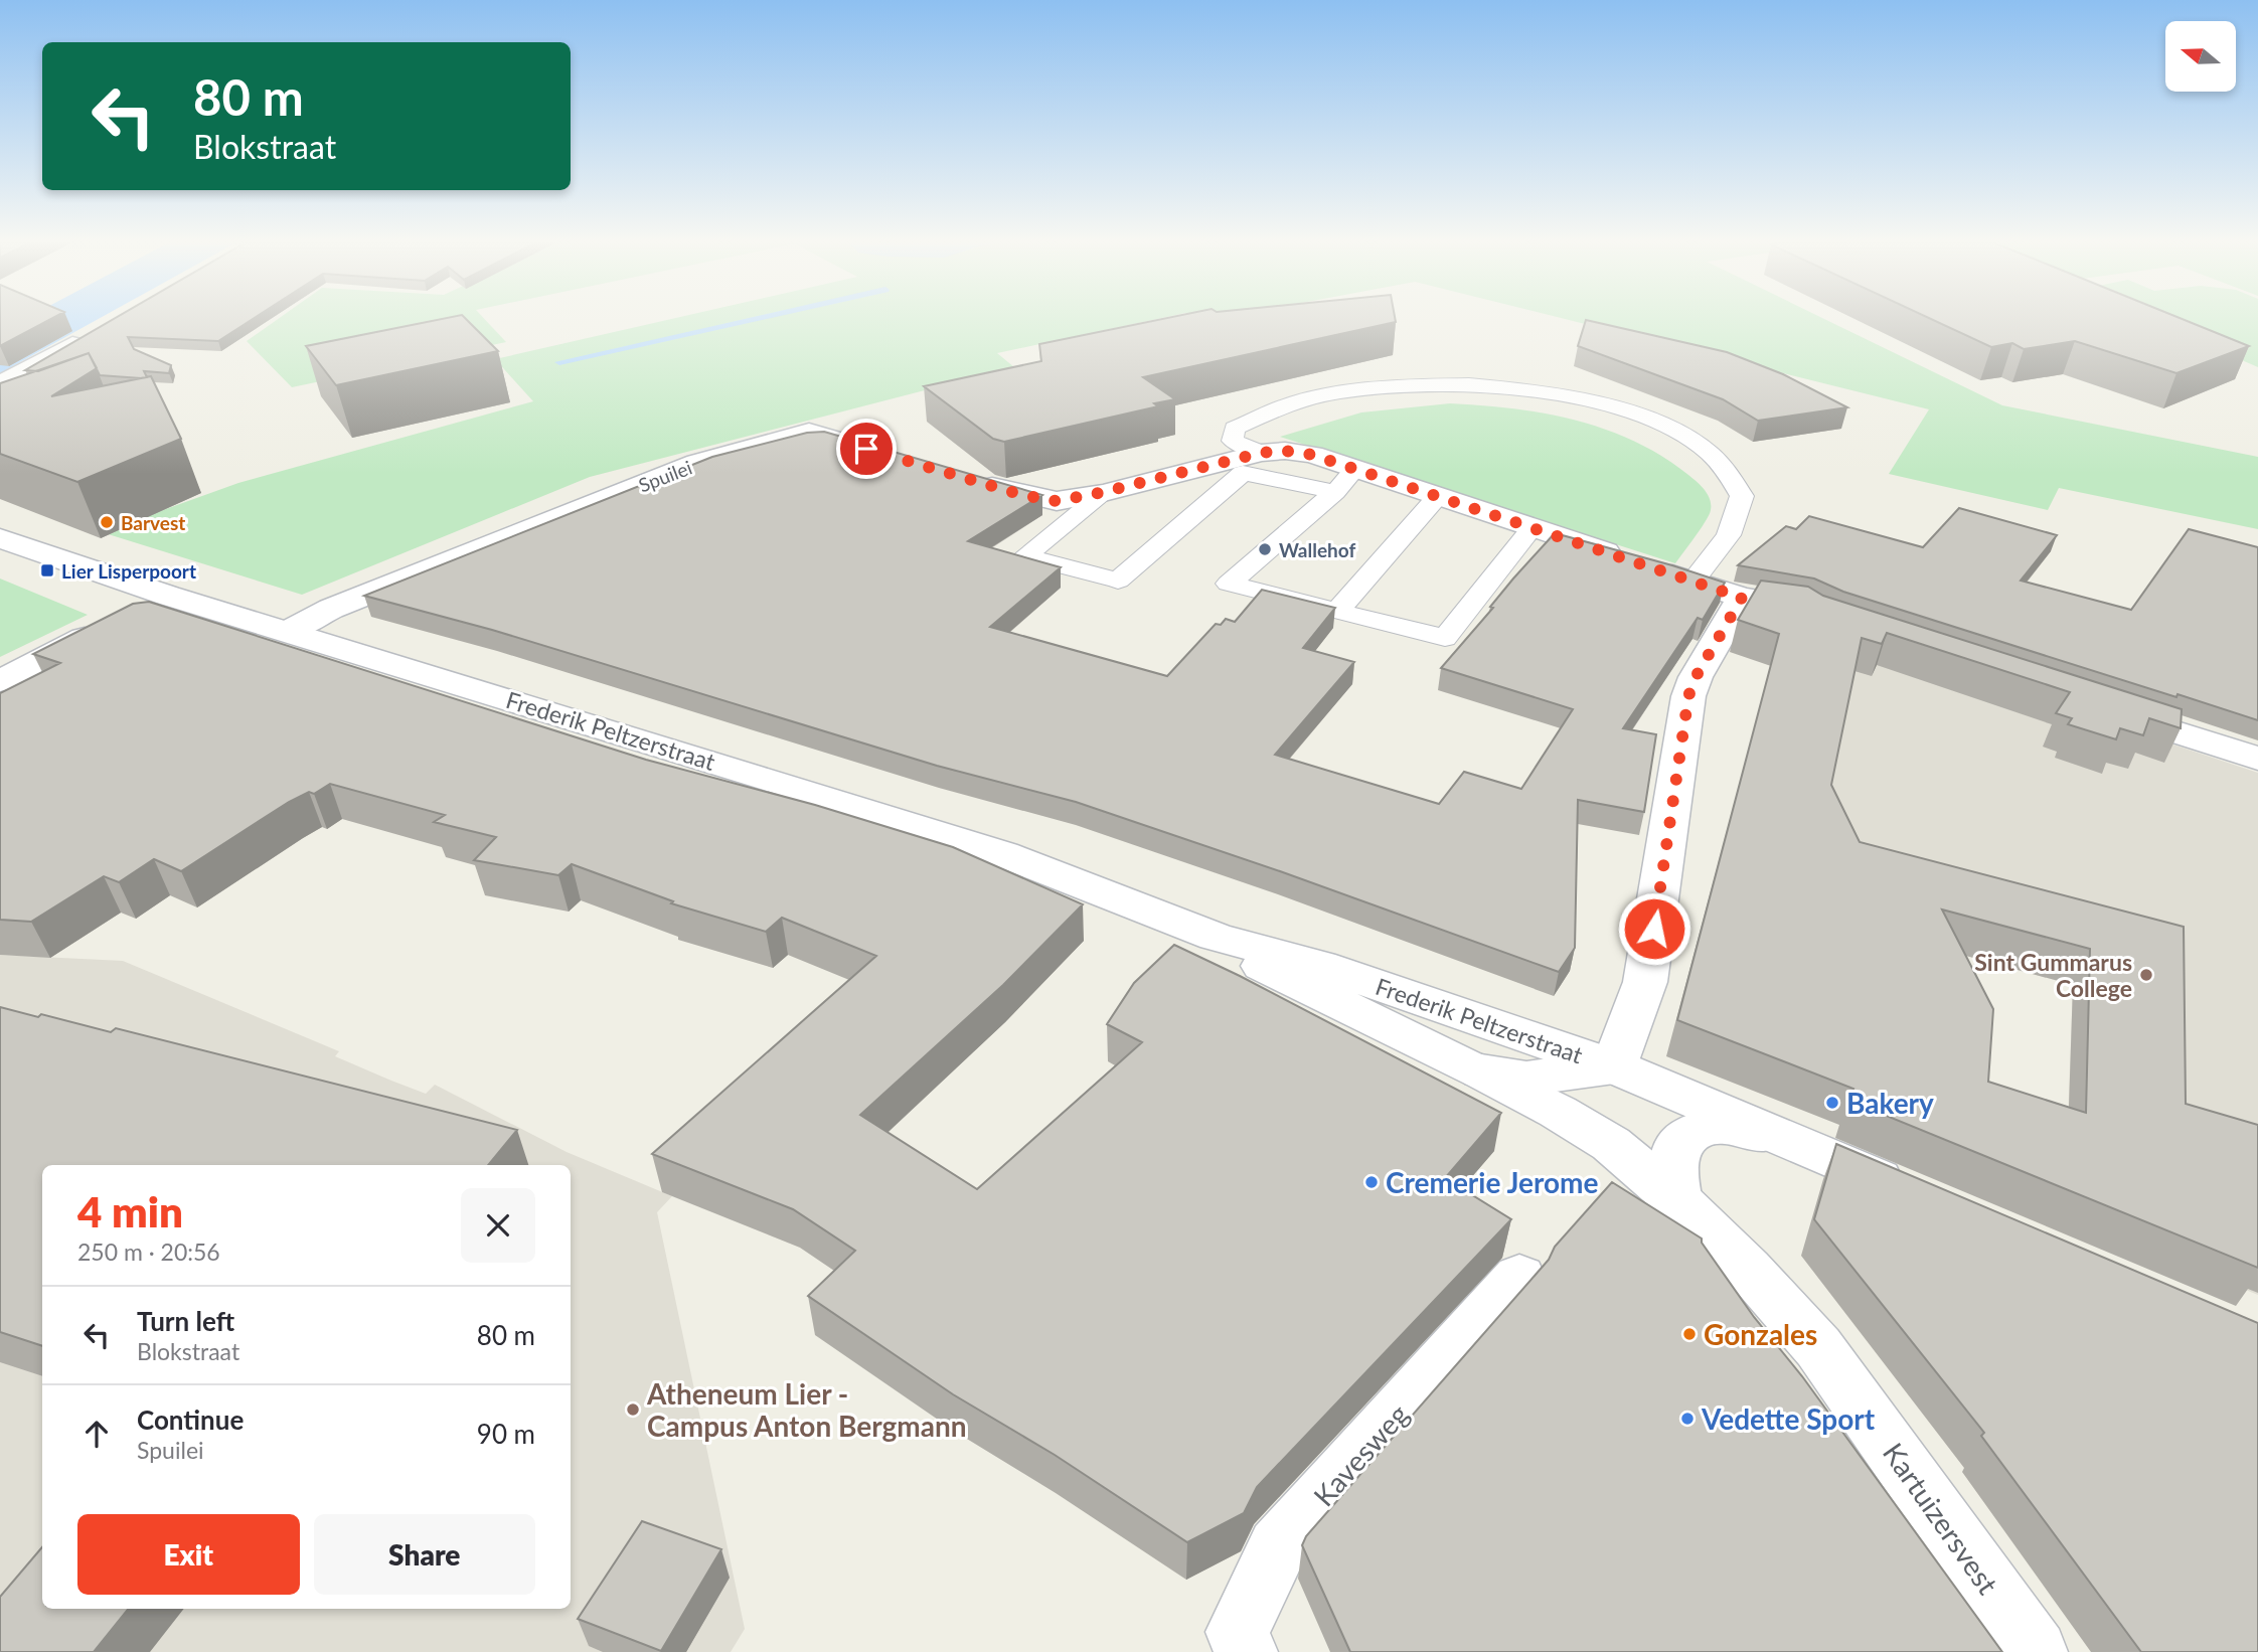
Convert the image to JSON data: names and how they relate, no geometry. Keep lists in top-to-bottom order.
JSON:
{
  "streets": {
    "street": [
      "Spuilei",
      "Frederik Peltzerstraat",
      "Kavesweg",
      "Kartuizersvest"
    ]
  },
  "crossings": [
    ["Spuilei", "Frederik Peltzerstraat"],
    ["Frederik Peltzerstraat", "Kartuizersvest"]
  ],
  "places": {
    "other": [
      "Barvest",
      "Wallehof",
      "Sint Gummarus College",
      "Bakery",
      "Cremerie Jerome",
      "Gonzales",
      "Atheneum Lier - Campus Anton Bergmann",
      "Vedette Sport"
    ],
    "transit": ["Lier Lisperpoort"]
  },
  "north": "left",
  "page": {
    "turn": ["80 m", "Blokstraat"],
    "heading": ["4 min", "250 m · 20:56"],
    "list": [
      {
        "name": "Turn left",
        "note": "Blokstraat",
        "value": "80 m"
      },
      {
        "name": "Continue",
        "note": "Spuilei",
        "value": "90 m"
      }
    ],
    "buttons": ["Exit", "Share"]
  }
}
